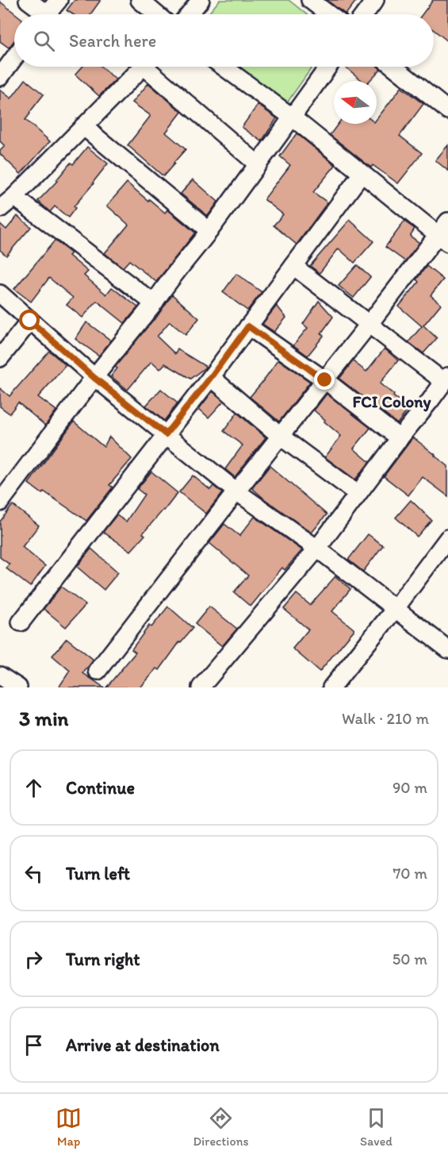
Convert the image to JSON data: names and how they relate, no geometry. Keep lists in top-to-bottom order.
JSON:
{
  "districts": ["FCI Colony"],
  "north": "left",
  "page": {
    "search": "Search here",
    "heading": ["3 min", "Walk · 210 m"],
    "list": [
      ["Continue", "90 m"],
      ["Turn left", "70 m"],
      ["Turn right", "50 m"],
      "Arrive at destination"
    ],
    "nav": ["Map", "Directions", "Saved"]
  }
}
